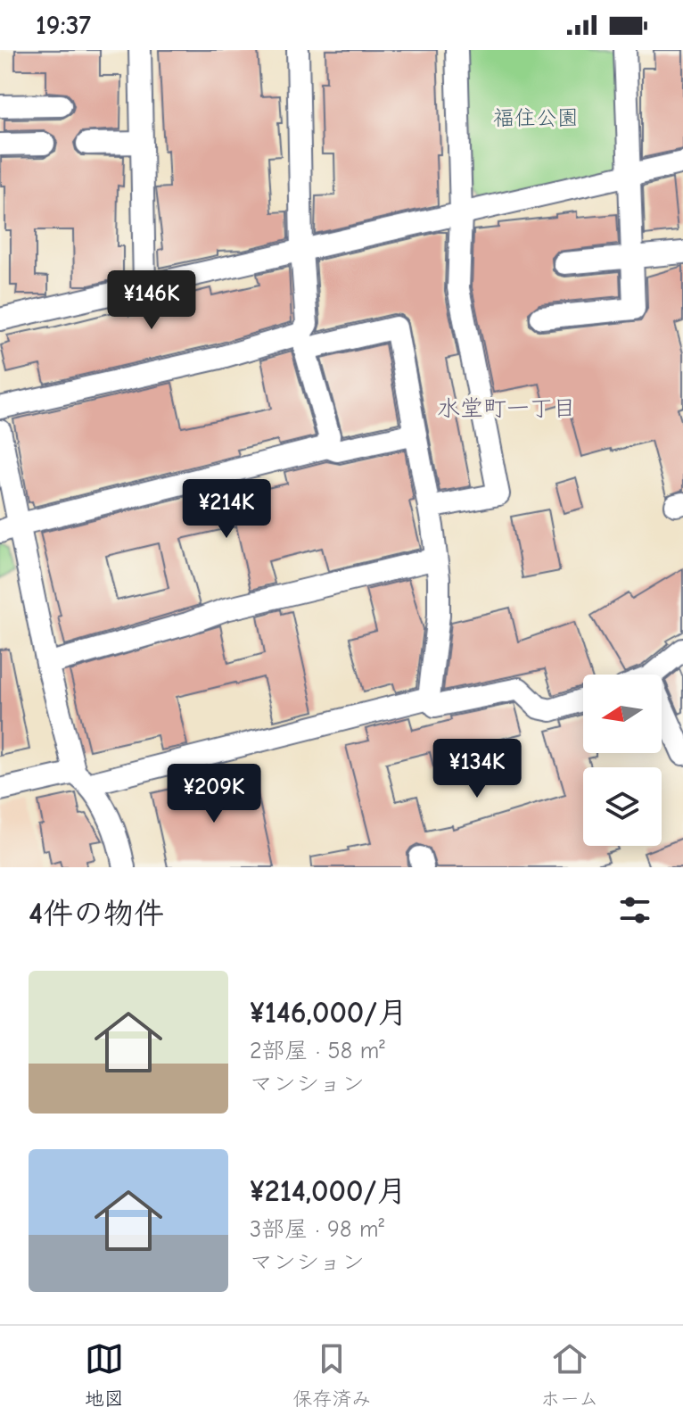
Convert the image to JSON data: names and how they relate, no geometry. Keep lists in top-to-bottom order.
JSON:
{
  "districts": ["水堂町一丁目"],
  "parks": ["福住公園"],
  "north": "left",
  "page": {
    "status": "19:37",
    "price": [
      "¥146K",
      "¥214K",
      "¥134K",
      "¥209K"
    ],
    "heading": "4件の物件",
    "list": [
      {
        "name": "¥146,000/月",
        "note": "2部屋 · 58 m² · マンション"
      },
      {
        "name": "¥214,000/月",
        "note": "3部屋 · 98 m² · マンション"
      }
    ],
    "tabs": ["地図", "保存済み", "ホーム"]
  }
}
